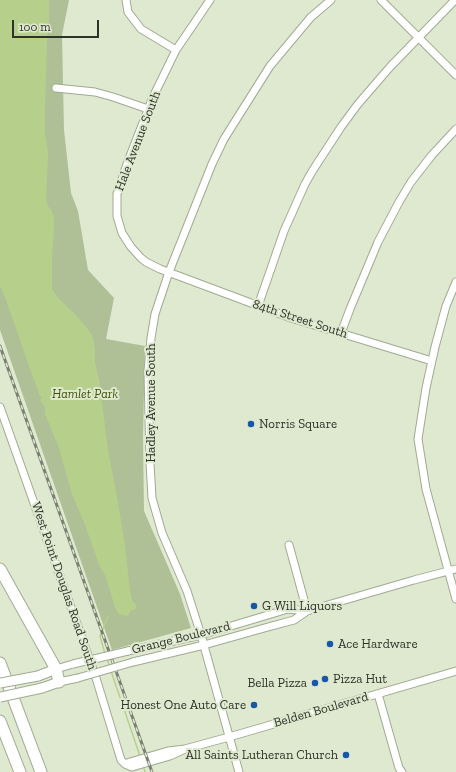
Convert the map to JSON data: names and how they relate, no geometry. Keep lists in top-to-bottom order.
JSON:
{
  "streets": {
    "street": [
      "Hale Avenue South",
      "84th Street South",
      "Hadley Avenue South",
      "West Point Douglas Road South",
      "Grange Boulevard",
      "Belden Boulevard"
    ]
  },
  "crossings": [
    ["Hale Avenue South", "84th Street South"],
    ["Hale Avenue South", "Hadley Avenue South"],
    ["84th Street South", "Hadley Avenue South"],
    ["Hadley Avenue South", "Grange Boulevard"],
    ["Hadley Avenue South", "Belden Boulevard"],
    ["West Point Douglas Road South", "Belden Boulevard"]
  ],
  "parks": ["Hamlet Park"],
  "places": [
    "Norris Square",
    "G Will Liquors",
    "Ace Hardware",
    "Pizza Hut",
    "Bella Pizza",
    "Honest One Auto Care",
    "All Saints Lutheran Church"
  ],
  "scale_bar": "100 m"
}
